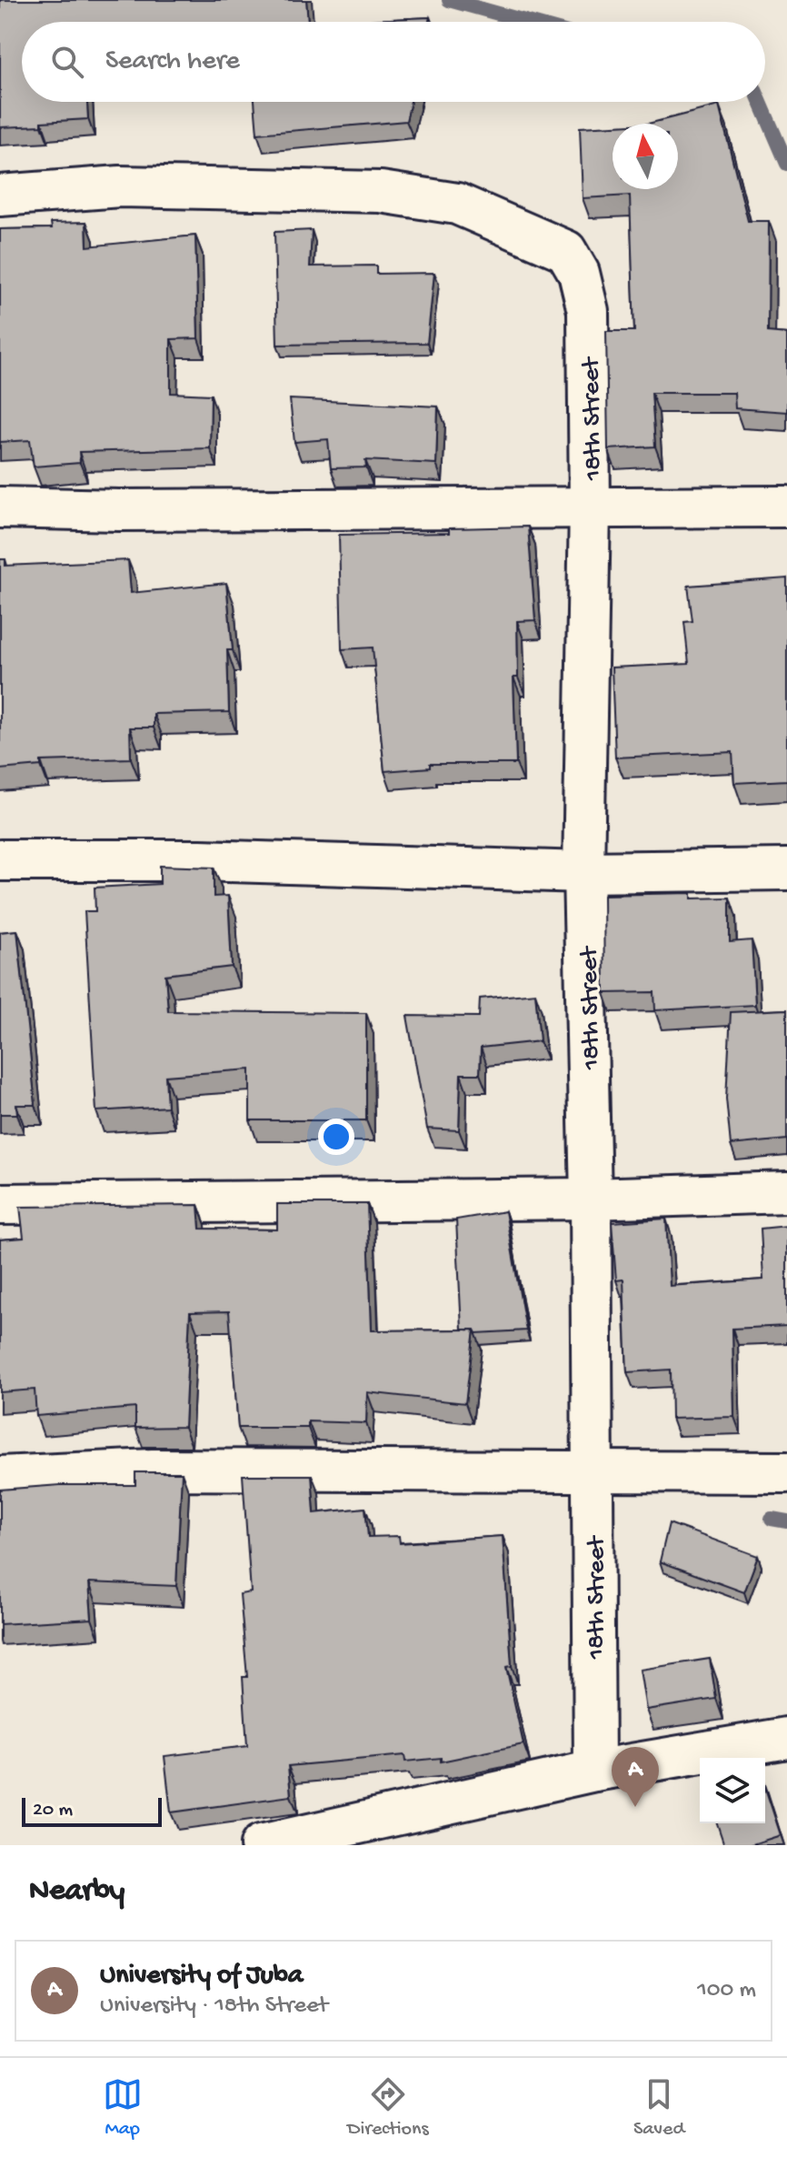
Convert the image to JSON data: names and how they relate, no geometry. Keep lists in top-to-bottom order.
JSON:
{
  "streets": {
    "street": ["18th Street"]
  },
  "scale_bar": "20 m",
  "north": "top",
  "page": {
    "search": "Search here",
    "pins": "A",
    "scale": "20 m",
    "heading": "Nearby",
    "list": [
      {
        "mark": "A",
        "name": "University of Juba",
        "note": "University · 18th Street",
        "value": "100 m"
      }
    ],
    "nav": ["Map", "Directions", "Saved"]
  }
}
